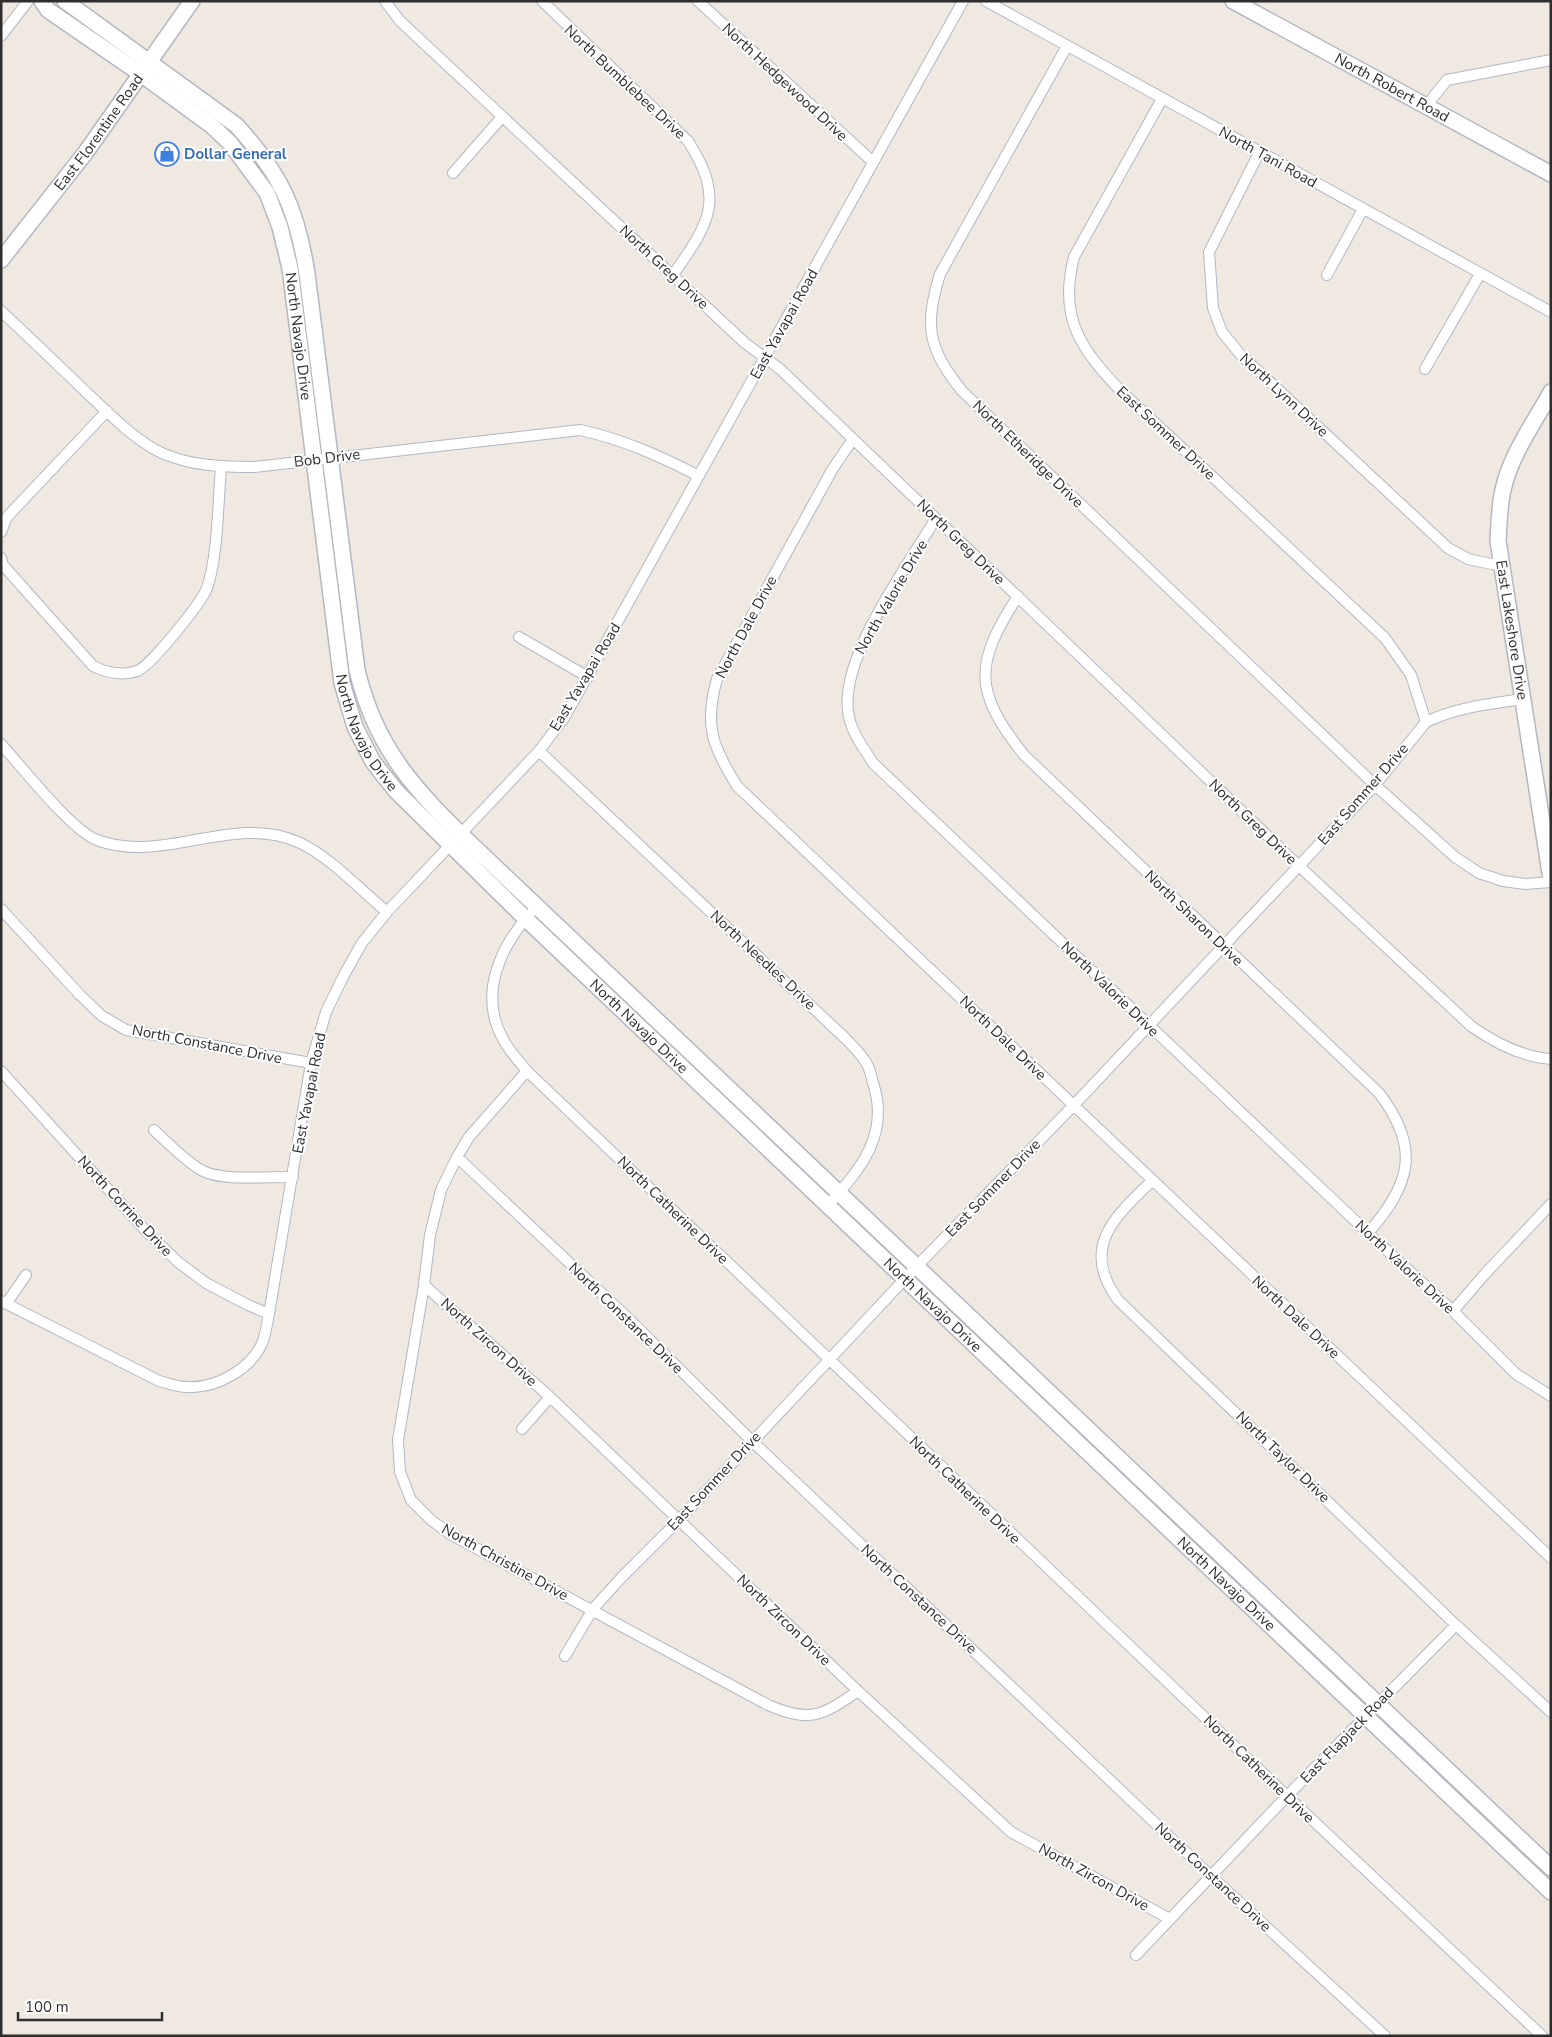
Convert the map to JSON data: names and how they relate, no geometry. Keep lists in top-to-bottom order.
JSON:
{
  "streets": {
    "street": [
      "North Bumblebee Drive",
      "North Hedgewood Drive",
      "North Robert Road",
      "East Florentine Road",
      "North Tani Road",
      "North Greg Drive",
      "East Yavapai Road",
      "North Navajo Drive",
      "North Lynn Drive",
      "East Sommer Drive",
      "North Etheridge Drive",
      "Bob Drive",
      "North Valorie Drive",
      "North Dale Drive",
      "East Lakeshore Drive",
      "North Sharon Drive",
      "North Needles Drive",
      "North Constance Drive",
      "North Corrine Drive",
      "North Catherine Drive",
      "North Zircon Drive",
      "North Taylor Drive",
      "North Christine Drive",
      "East Flapjack Road"
    ]
  },
  "crossings": [
    ["North Bumblebee Drive", "North Greg Drive"],
    ["North Hedgewood Drive", "East Yavapai Road"],
    ["East Florentine Road", "North Navajo Drive"],
    ["North Tani Road", "North Lynn Drive"],
    ["North Tani Road", "East Sommer Drive"],
    ["North Tani Road", "North Etheridge Drive"],
    ["North Greg Drive", "East Yavapai Road"],
    ["North Greg Drive", "East Sommer Drive"],
    ["North Greg Drive", "North Valorie Drive"],
    ["North Greg Drive", "North Dale Drive"],
    ["North Greg Drive", "North Sharon Drive"],
    ["East Yavapai Road", "North Navajo Drive"],
    ["East Yavapai Road", "Bob Drive"],
    ["East Yavapai Road", "North Needles Drive"],
    ["East Yavapai Road", "North Constance Drive"],
    ["East Yavapai Road", "North Corrine Drive"],
    ["North Navajo Drive", "East Sommer Drive"],
    ["North Navajo Drive", "Bob Drive"],
    ["North Navajo Drive", "North Needles Drive"],
    ["North Navajo Drive", "North Catherine Drive"],
    ["North Navajo Drive", "East Flapjack Road"],
    ["North Lynn Drive", "East Lakeshore Drive"],
    ["East Sommer Drive", "North Etheridge Drive"],
    ["East Sommer Drive", "North Valorie Drive"],
    ["East Sommer Drive", "North Dale Drive"],
    ["East Sommer Drive", "East Lakeshore Drive"],
    ["East Sommer Drive", "North Sharon Drive"],
    ["East Sommer Drive", "North Constance Drive"],
    ["East Sommer Drive", "North Catherine Drive"],
    ["East Sommer Drive", "North Zircon Drive"],
    ["East Sommer Drive", "North Christine Drive"],
    ["North Etheridge Drive", "East Lakeshore Drive"],
    ["North Valorie Drive", "North Sharon Drive"],
    ["North Dale Drive", "North Taylor Drive"],
    ["North Constance Drive", "North Christine Drive"],
    ["North Constance Drive", "East Flapjack Road"],
    ["North Catherine Drive", "North Christine Drive"],
    ["North Catherine Drive", "East Flapjack Road"],
    ["North Zircon Drive", "North Christine Drive"],
    ["North Zircon Drive", "East Flapjack Road"],
    ["North Taylor Drive", "East Flapjack Road"]
  ],
  "places": {
    "shop": ["Dollar General"]
  },
  "scale_bar": "100 m"
}
